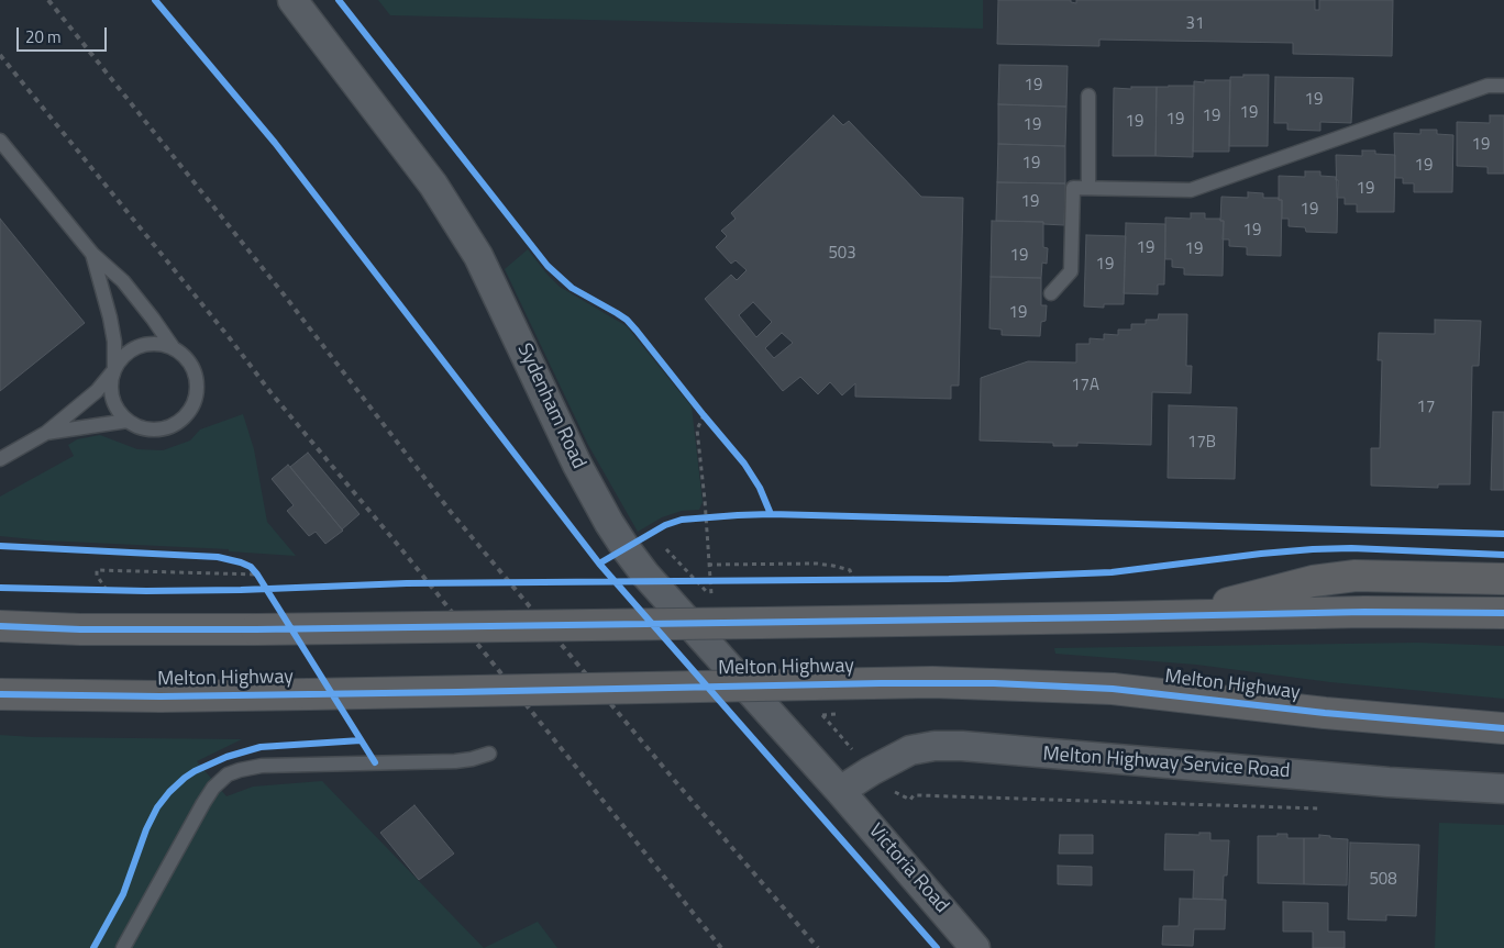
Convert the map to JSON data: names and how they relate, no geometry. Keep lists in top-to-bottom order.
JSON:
{
  "streets": {
    "highway": ["Melton Highway"],
    "street": ["Sydenham Road", "Melton Highway Service Road", "Victoria Road"]
  },
  "crossings": [
    ["Sydenham Road", "Melton Highway Service Road"],
    ["Sydenham Road", "Victoria Road"],
    ["Melton Highway Service Road", "Victoria Road"]
  ],
  "house_numbers": [
    "31",
    "19",
    "19",
    "19",
    "19",
    "19",
    "19",
    "19",
    "19",
    "19",
    "19",
    "19",
    "19",
    "19",
    "19",
    "19",
    "19",
    "503",
    "19",
    "19",
    "19",
    "17A",
    "17",
    "17B",
    "508"
  ],
  "scale_bar": "20 m"
}
